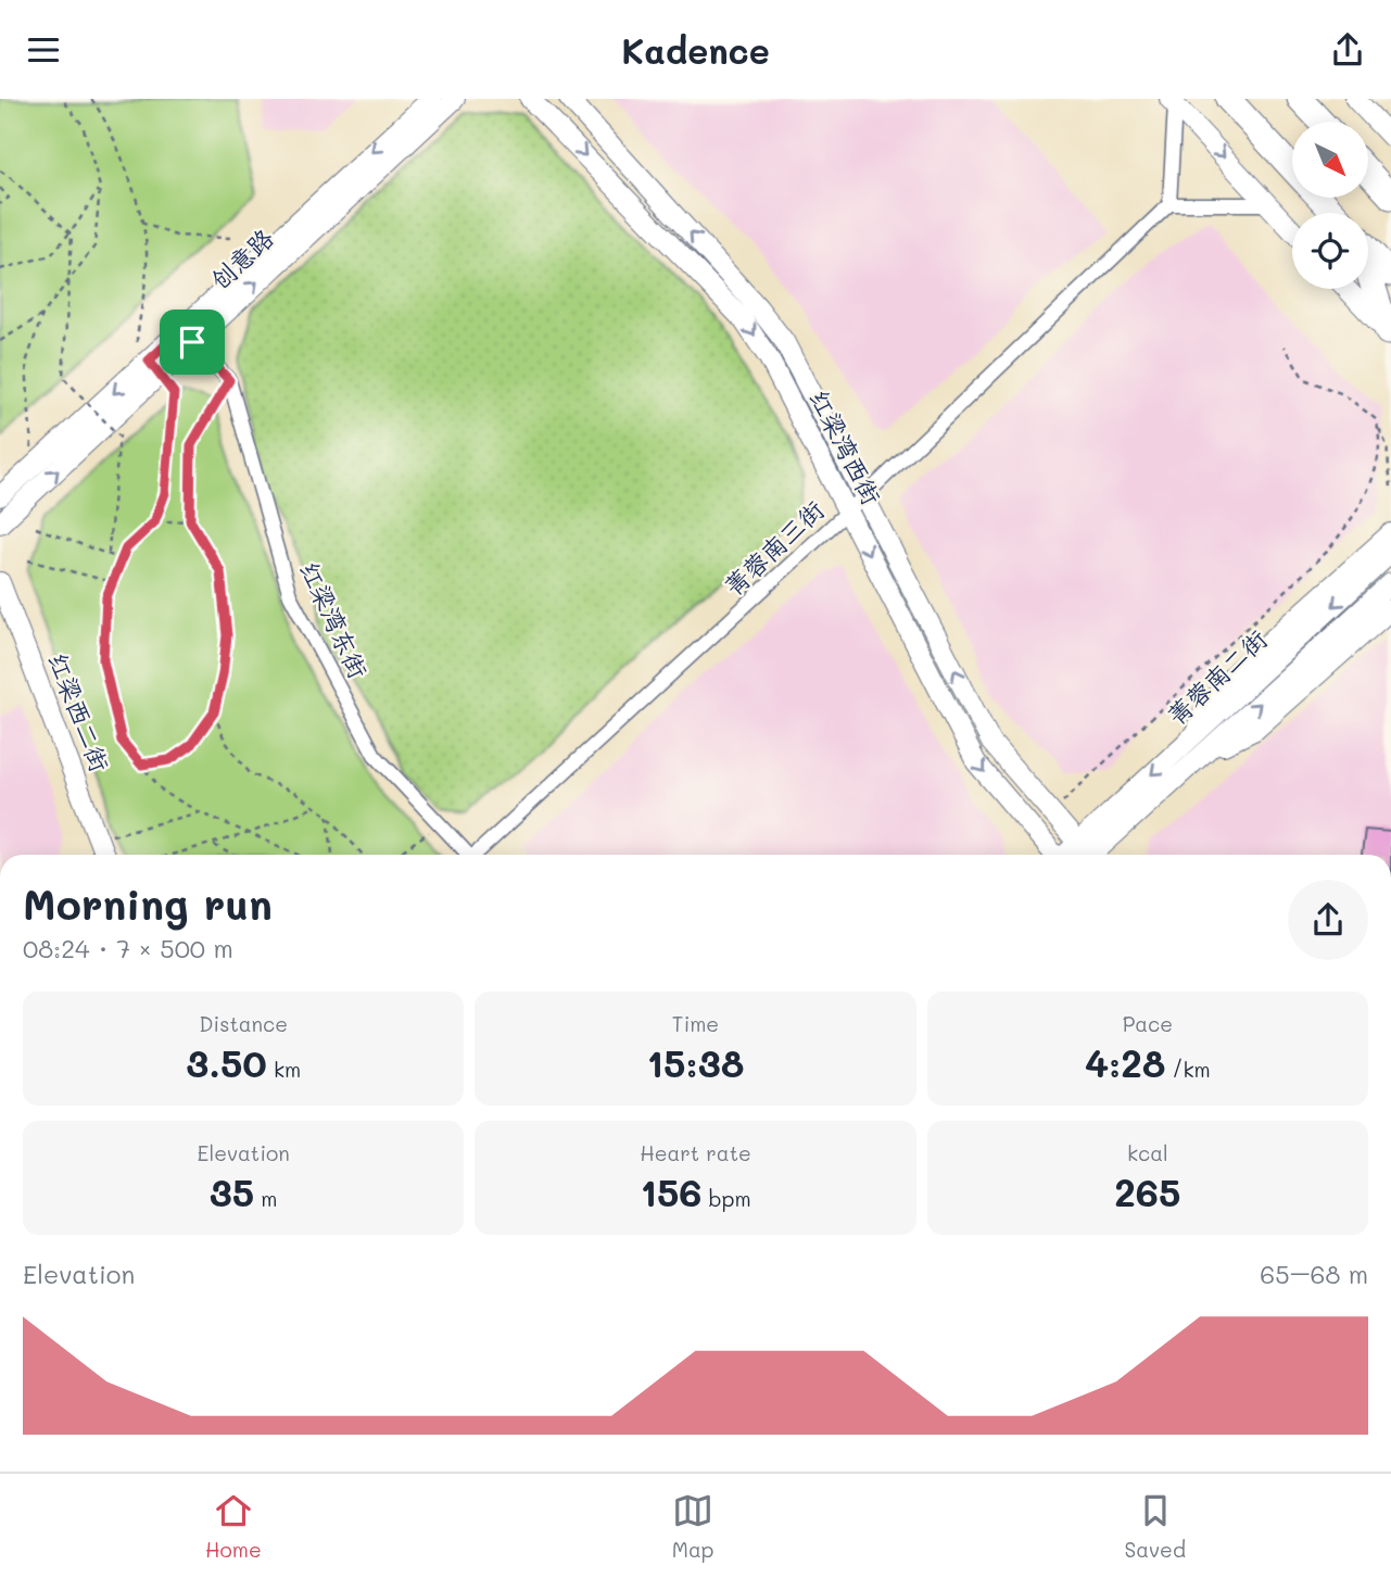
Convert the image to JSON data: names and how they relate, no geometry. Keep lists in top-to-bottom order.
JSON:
{
  "streets": {
    "street": [
      "创意路",
      "红梁湾西街",
      "菁蓉南三街",
      "红梁湾东街",
      "菁蓉南二街",
      "红梁西二街"
    ]
  },
  "crossings": [
    ["创意路", "红梁湾东街"],
    ["红梁湾西街", "菁蓉南三街"]
  ],
  "north": "bottom right",
  "page": {
    "header": "Kadence",
    "heading": ["Morning run", "08:24 · 7 × 500 m"],
    "stats": [
      ["Distance", "3.50 km"],
      ["Time", "15:38"],
      ["Pace", "4:28 /km"],
      ["Elevation", "35 m"],
      ["Heart rate", "156 bpm"],
      ["kcal", "265"]
    ],
    "chart": ["Elevation", "65–68 m"],
    "tabs": ["Home", "Map", "Saved"]
  }
}
